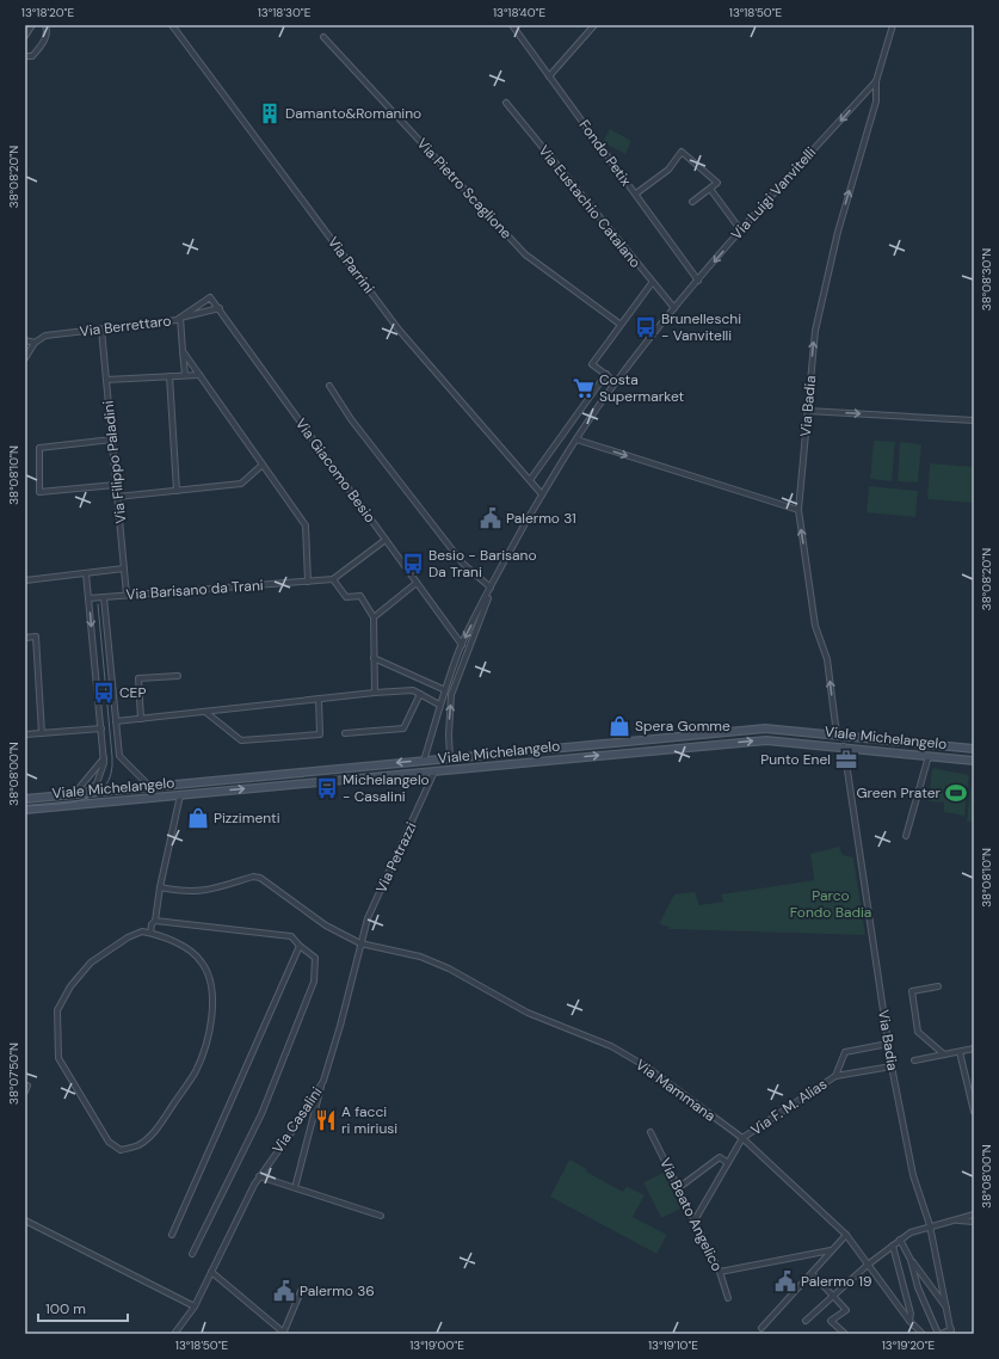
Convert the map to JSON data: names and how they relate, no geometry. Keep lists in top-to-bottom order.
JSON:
{
  "streets": {
    "street": [
      "Fondo Petix",
      "Via Pietro Scaglione",
      "Via Luigi Vanvitelli",
      "Via Eustachio Catalano",
      "Via Parrini",
      "Via Berrettaro",
      "Via Badia",
      "Via Filippo Paladini",
      "Via Giacomo Besio",
      "Via Barisano da Trani",
      "Viale Michelangelo",
      "Via Petrazzi",
      "Via Mammana",
      "Via F. M. Alias",
      "Via Casalini",
      "Via Beato Angelico"
    ]
  },
  "crossings": [
    ["Fondo Petix", "Via Luigi Vanvitelli"],
    ["Via Luigi Vanvitelli", "Via Eustachio Catalano"],
    ["Via Luigi Vanvitelli", "Via Parrini"],
    ["Via Luigi Vanvitelli", "Via Badia"],
    ["Via Berrettaro", "Via Filippo Paladini"],
    ["Via Berrettaro", "Via Giacomo Besio"],
    ["Via Badia", "Viale Michelangelo"],
    ["Via Badia", "Via F. M. Alias"],
    ["Via Filippo Paladini", "Via Barisano da Trani"],
    ["Viale Michelangelo", "Via Petrazzi"],
    ["Via Petrazzi", "Via Mammana"],
    ["Via Petrazzi", "Via Casalini"],
    ["Via Mammana", "Via F. M. Alias"],
    ["Via Mammana", "Via Casalini"]
  ],
  "one_way": ["Via Luigi Vanvitelli", "Via Badia"],
  "parks": ["Parco Fondo Badia"],
  "places": {
    "building": ["Damanto&Romanino"],
    "bus stop": [
      "Brunelleschi - Vanvitelli",
      "Besio - Barisano Da Trani",
      "CEP",
      "Michelangelo - Casalini"
    ],
    "supermarket": ["Costa Supermarket"],
    "public building": ["Palermo 31", "Palermo 19", "Palermo 36"],
    "shop": ["Spera Gomme", "Pizzimenti"],
    "office": ["Punto Enel"],
    "sports": ["Green Prater"],
    "restaurant": ["A facci ri miriusi"]
  },
  "scale_bar": "100 m",
  "coordinates": [
    "13°18'20\"E",
    "13°18'30\"E",
    "13°18'40\"E",
    "13°18'50\"E",
    "38°08'20\"N",
    "38°08'30\"N",
    "38°08'10\"N",
    "38°08'00\"N",
    "38°07'50\"N",
    "13°19'00\"E",
    "13°19'10\"E",
    "13°19'20\"E"
  ]
}
